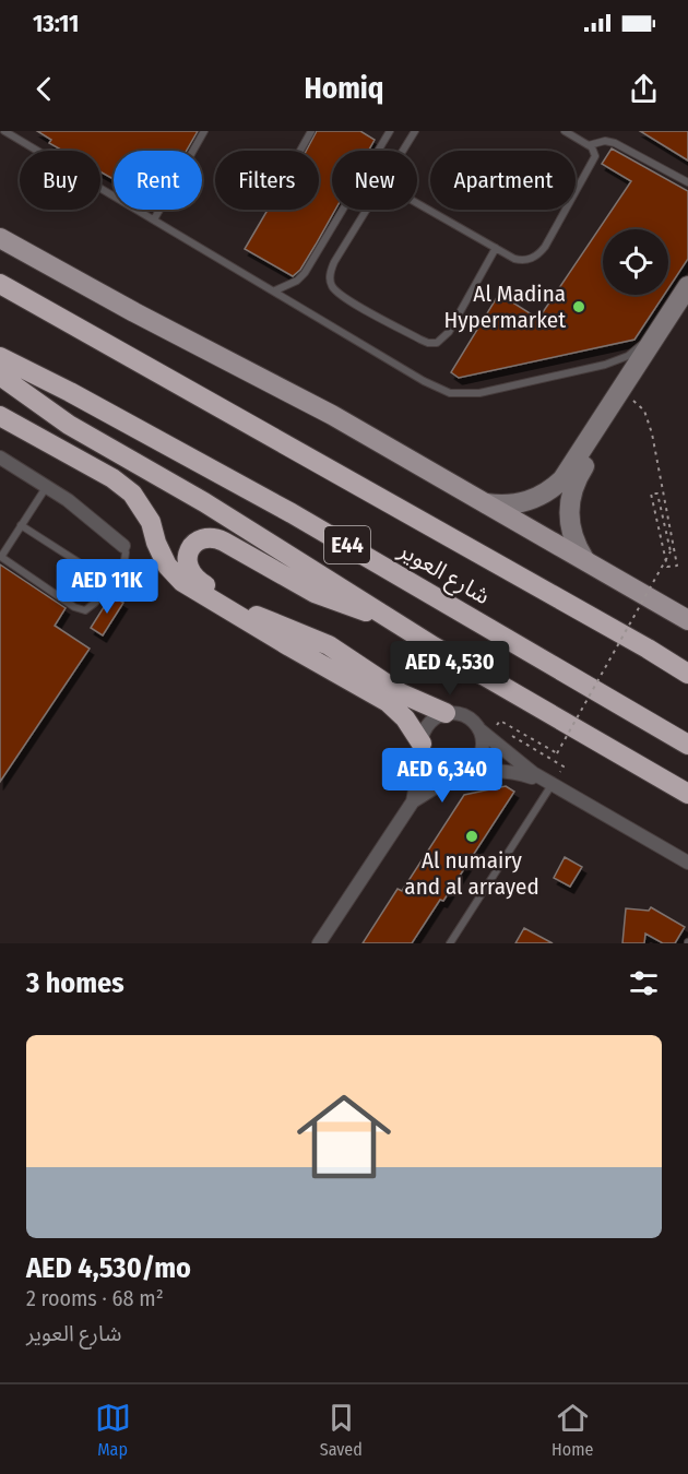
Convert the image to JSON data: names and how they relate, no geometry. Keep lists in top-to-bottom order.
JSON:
{
  "streets": {
    "highway": ["E44", "شارع العوير"]
  },
  "crossings": [
    ["E44", "شارع العوير"]
  ],
  "places": ["Al Madina Hypermarket", "Al numairy and al arrayed"],
  "page": {
    "status": "13:11",
    "header": "Homiq",
    "chip": [
      "Buy",
      "Rent",
      "Filters",
      "New",
      "Apartment"
    ],
    "price": ["AED 11K", "AED 4,530", "AED 6,340"],
    "heading": "3 homes",
    "list": [
      {
        "name": "AED 4,530/mo",
        "note": "2 rooms · 68 m² · شارع العوير"
      }
    ],
    "tabs": ["Map", "Saved", "Home"]
  }
}
